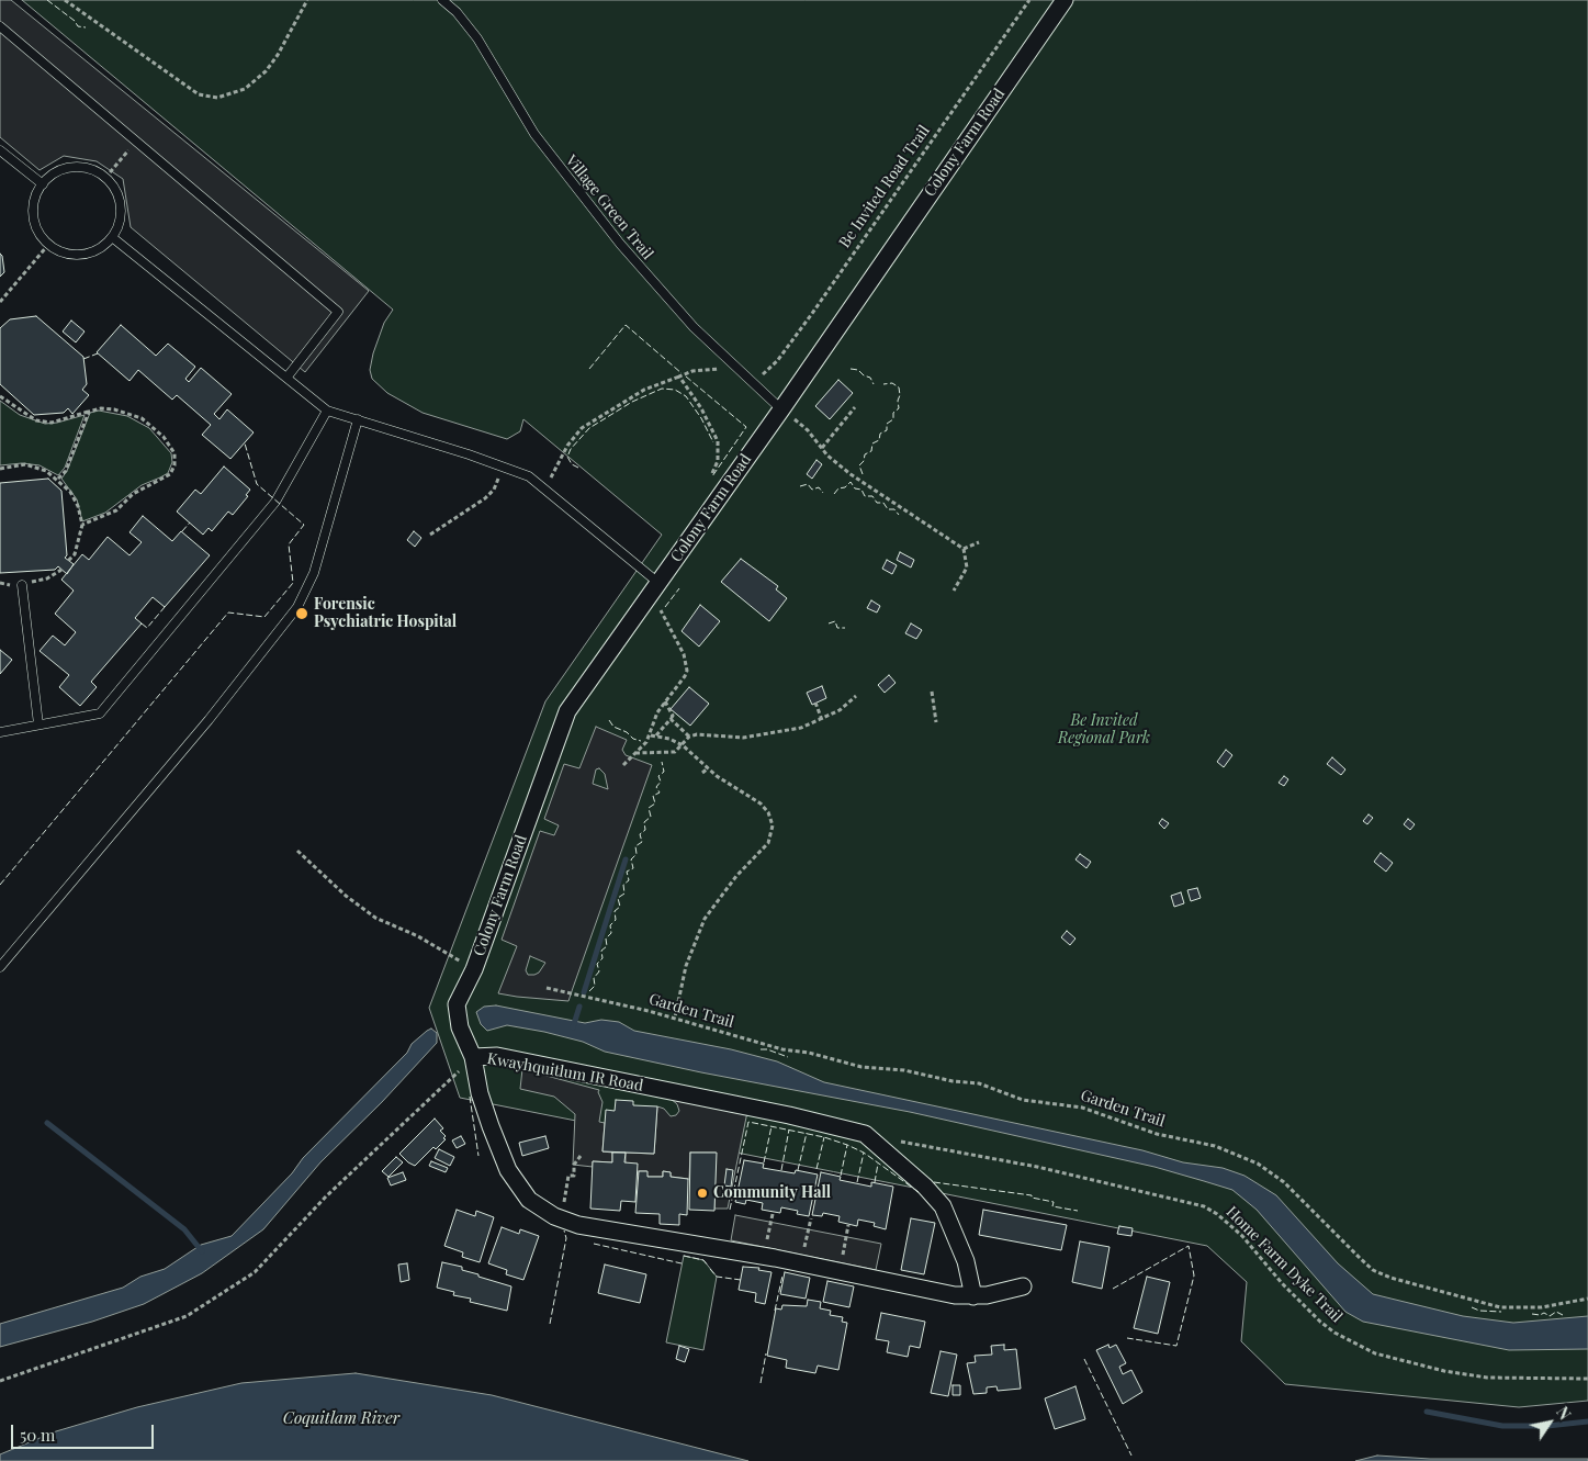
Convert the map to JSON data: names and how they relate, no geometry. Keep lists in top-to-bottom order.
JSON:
{
  "streets": {
    "street": ["Colony Farm Road", "Kwayhquitlum IR Road"],
    "lane": ["Village Green Trail"],
    "path": ["Be Invited Road Trail", "Garden Trail", "Home Farm Dyke Trail"]
  },
  "crossings": [
    ["Colony Farm Road", "Village Green Trail"],
    ["Colony Farm Road", "Kwayhquitlum IR Road"],
    ["Be Invited Road Trail", "Village Green Trail"]
  ],
  "water": ["Coquitlam River"],
  "parks": ["Be Invited Regional Park"],
  "places": ["Forensic Psychiatric Hospital", "Community Hall"],
  "scale_bar": "50 m",
  "north": "top right"
}
